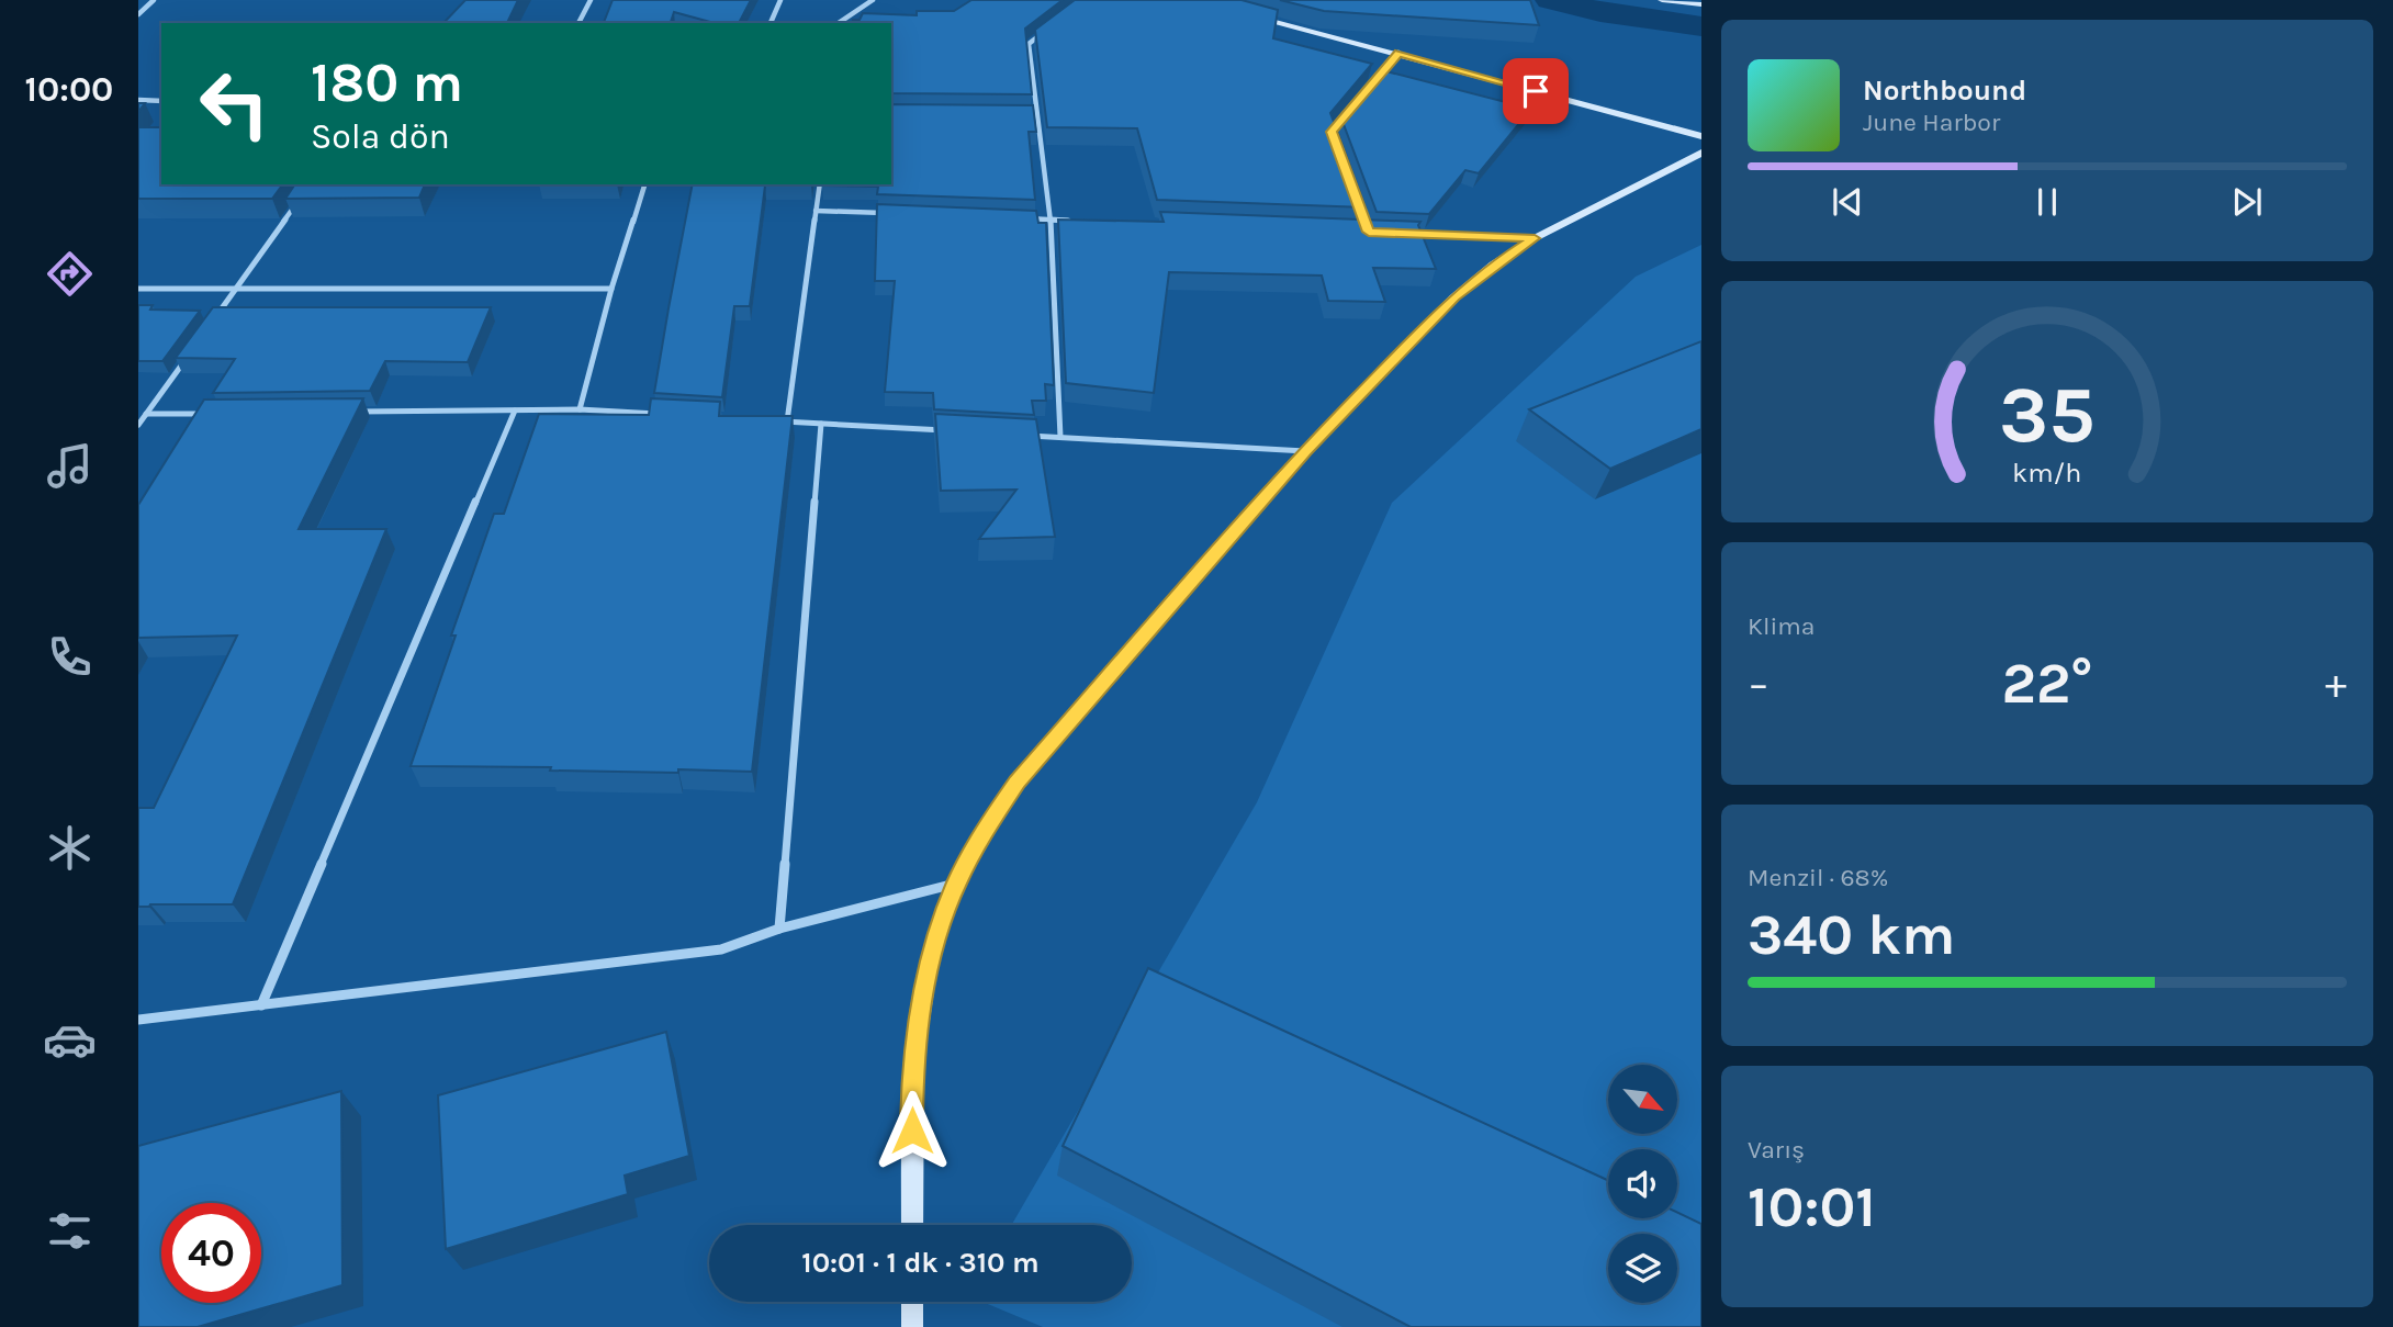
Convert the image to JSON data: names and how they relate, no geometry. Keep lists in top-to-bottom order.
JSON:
{
  "north": "bottom right",
  "page": {
    "tabs": "10:00",
    "turn": ["180 m", "Sola dön"],
    "song": ["Northbound", "June Harbor"],
    "tile": [
      "Klima",
      ["Menzil · 68%", "340 km"],
      ["Varış", "10:01"]
    ],
    "heat": ["−", "22°", "+"],
    "limit": "40",
    "trip": "10:01 · 1 dk · 310 m",
    "gauge": ["35", "km/h"]
  }
}
